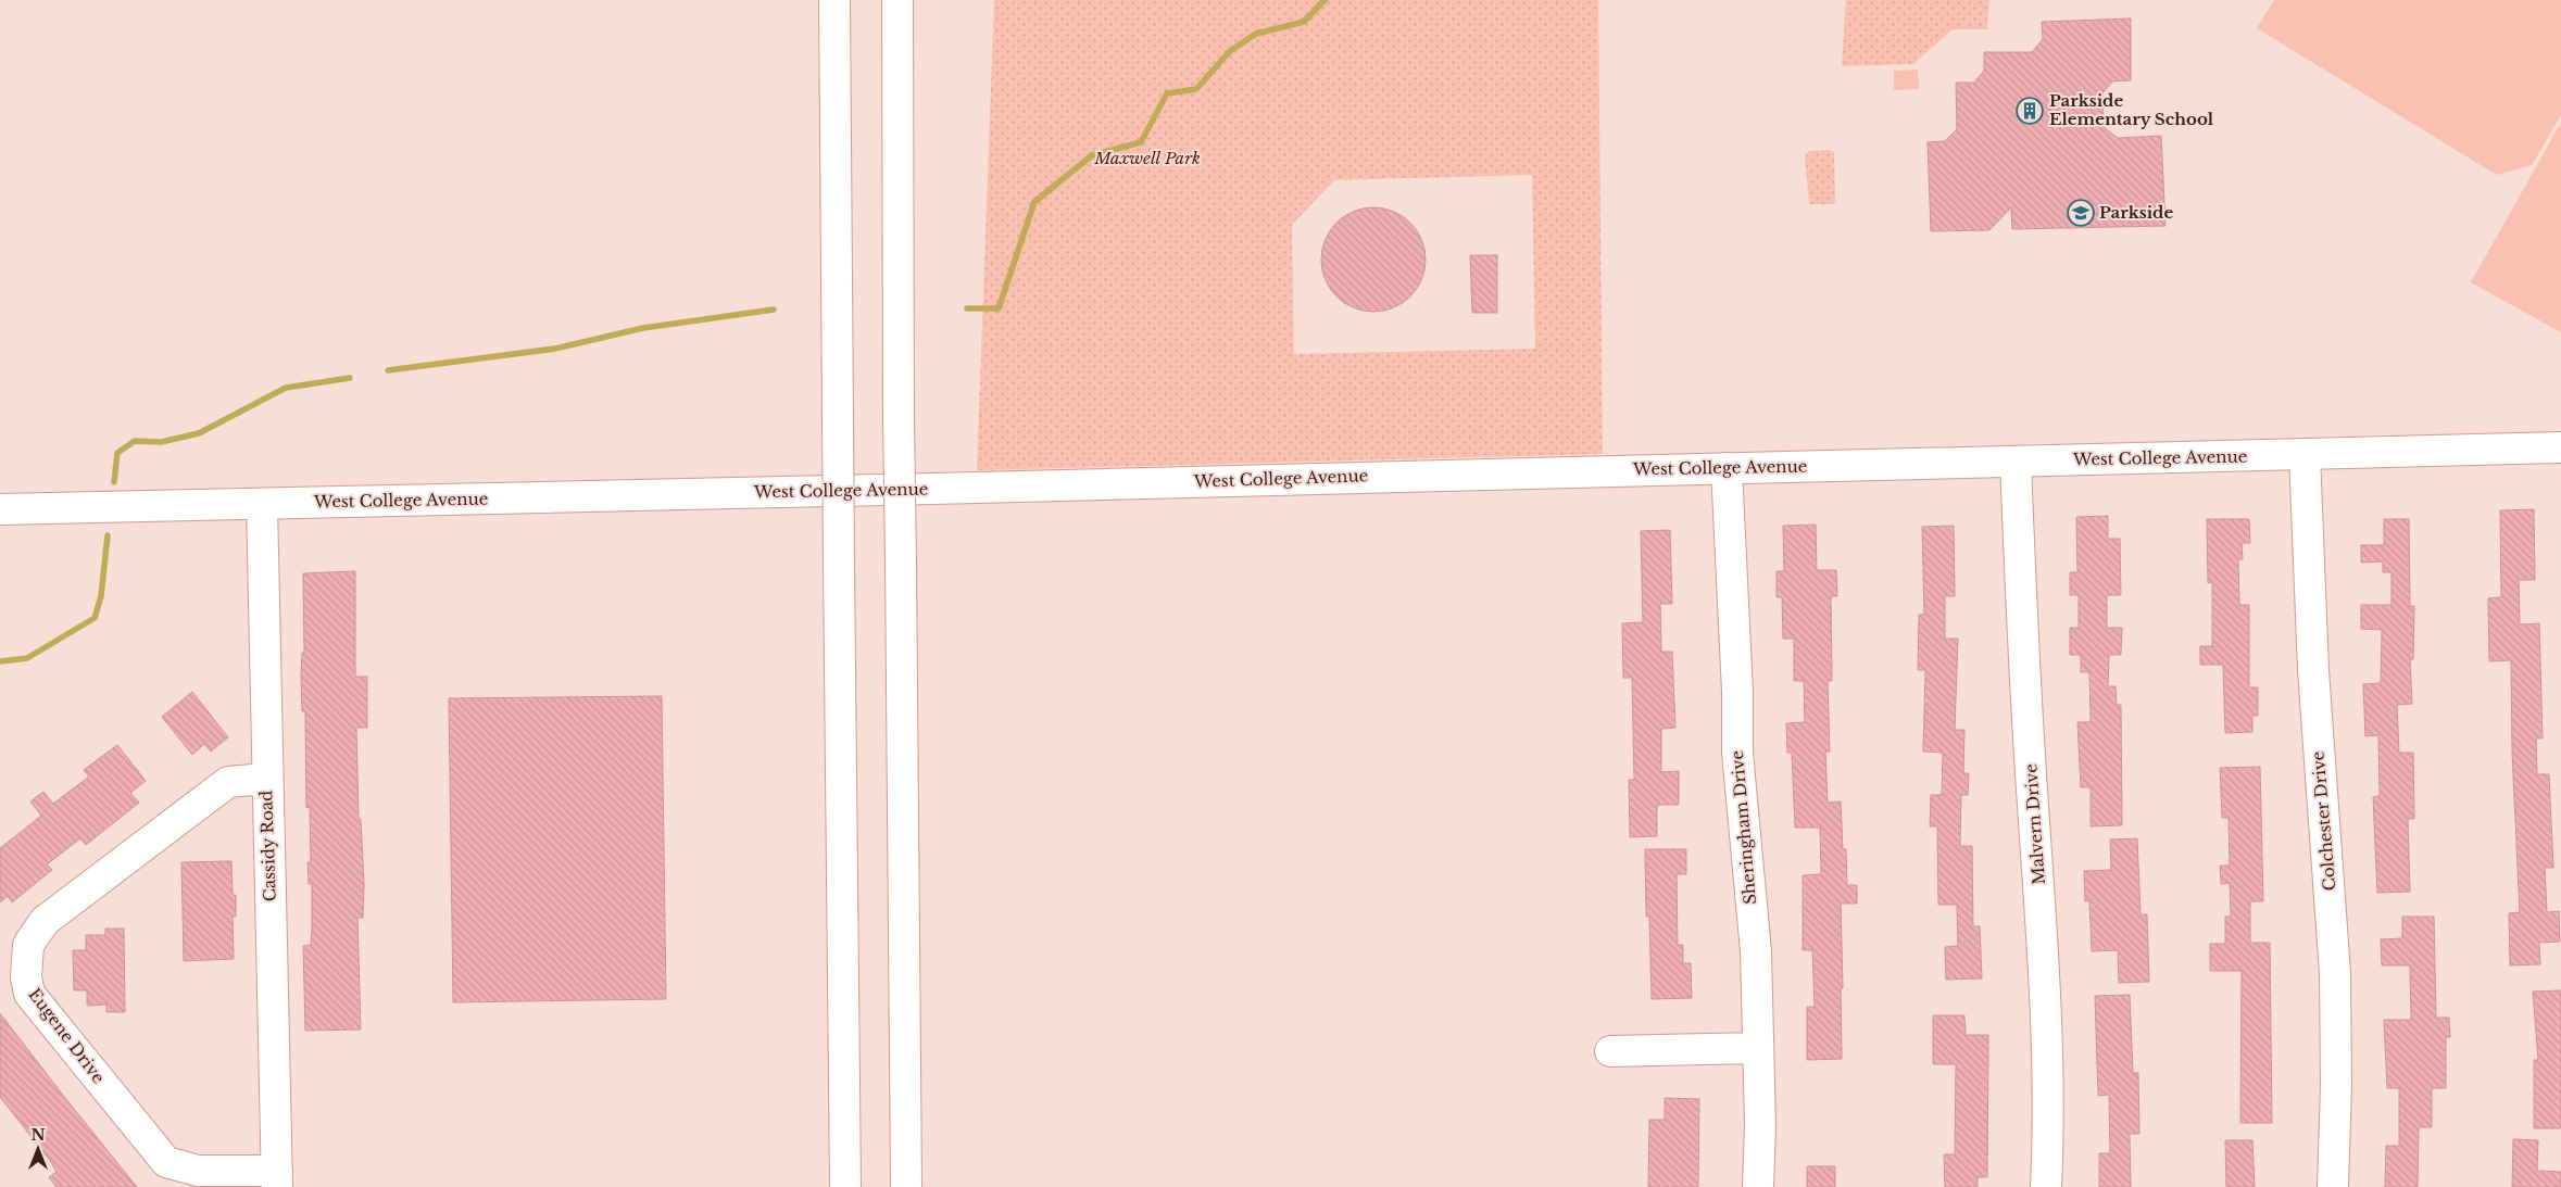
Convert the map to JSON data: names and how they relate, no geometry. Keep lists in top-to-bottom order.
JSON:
{
  "streets": {
    "main road": [
      "West College Avenue",
      "Colchester Drive",
      "Malvern Drive",
      "Sheringham Drive",
      "Cassidy Road",
      "Eugene Drive"
    ]
  },
  "crossings": [
    ["West College Avenue", "Colchester Drive"],
    ["West College Avenue", "Malvern Drive"],
    ["West College Avenue", "Sheringham Drive"],
    ["West College Avenue", "Cassidy Road"],
    ["Cassidy Road", "Eugene Drive"]
  ],
  "parks": ["Maxwell Park"],
  "places": {
    "building": ["Parkside Elementary School"],
    "school or university": ["Parkside"]
  },
  "north": "top"
}
